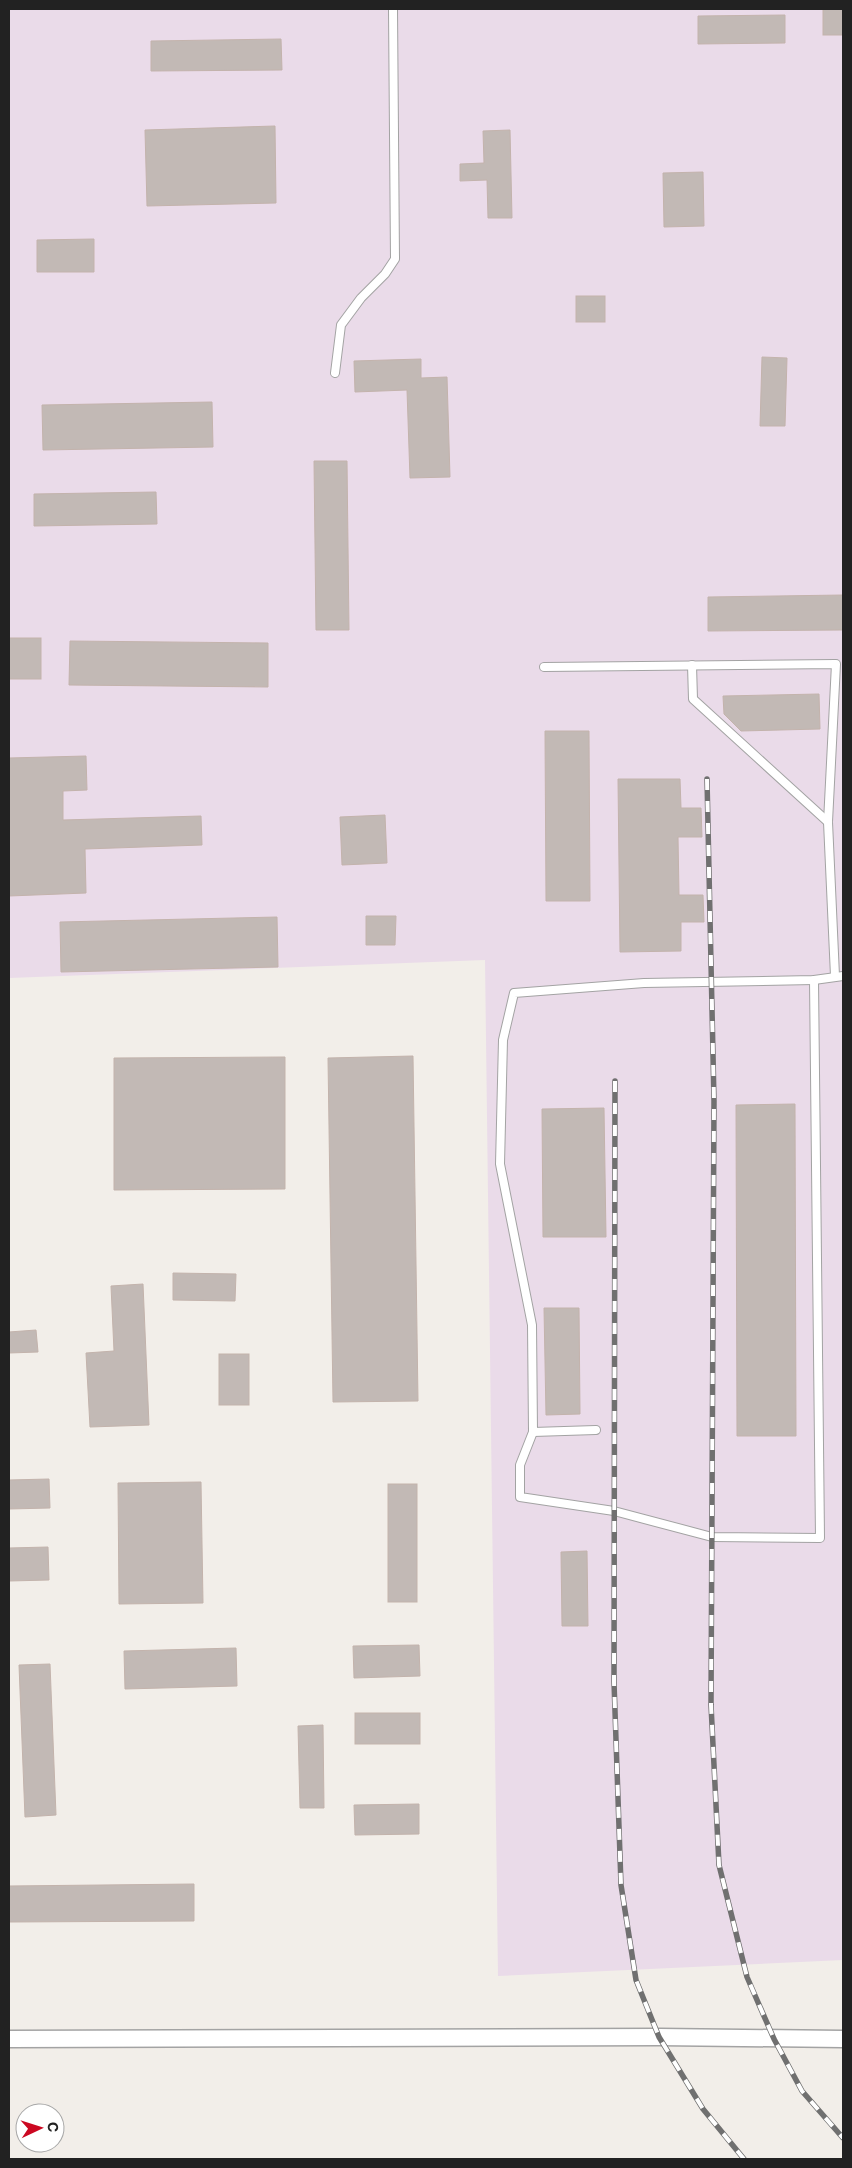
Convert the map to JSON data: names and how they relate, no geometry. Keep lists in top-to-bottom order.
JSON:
{
  "north": "right"
}
